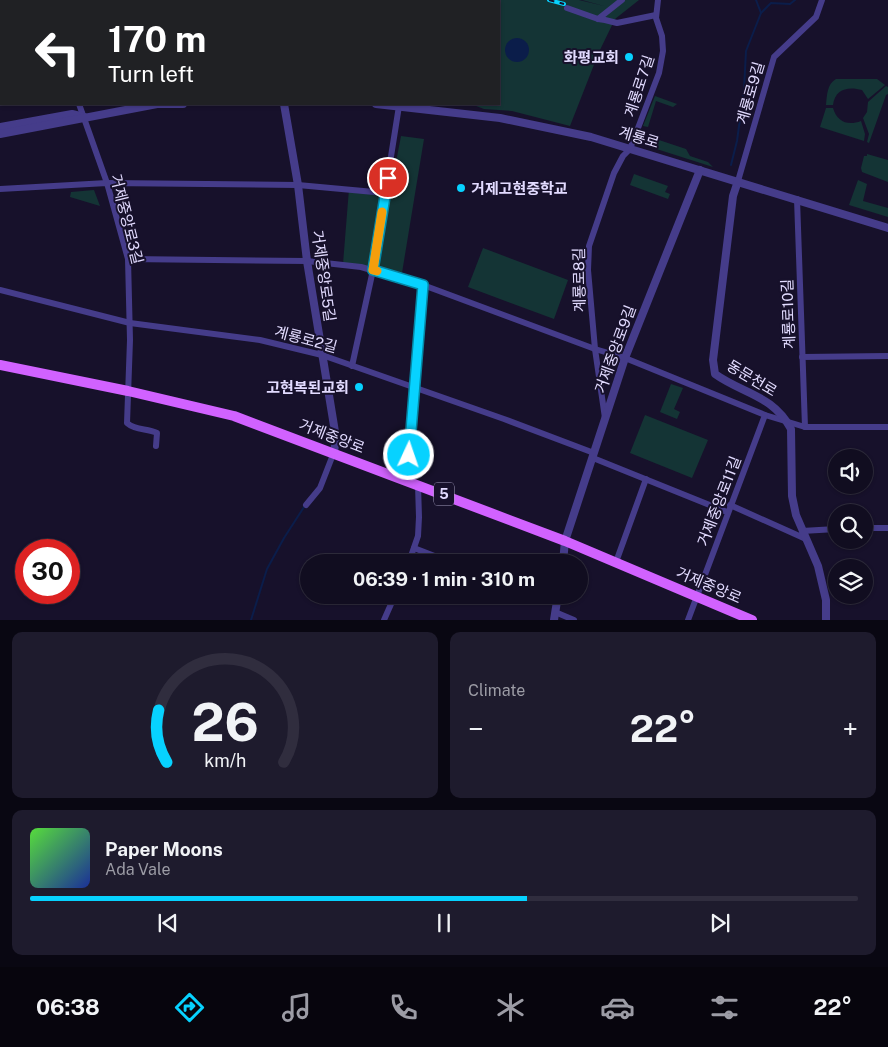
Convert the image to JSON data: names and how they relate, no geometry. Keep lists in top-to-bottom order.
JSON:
{
  "streets": {
    "main road": ["거제중앙로", "5"],
    "street": [
      "계룡로7길",
      "계룡로9길",
      "계룡로",
      "거제중앙로3길",
      "거제중앙로5길",
      "계룡로8길",
      "계룡로10길",
      "계룡로2길",
      "거제중앙로9길",
      "동문천로",
      "거제중앙로11길"
    ]
  },
  "crossings": [
    ["계룡로7길", "계룡로"],
    ["계룡로7길", "계룡로8길"],
    ["계룡로9길", "계룡로"],
    ["계룡로9길", "동문천로"],
    ["계룡로", "계룡로8길"],
    ["계룡로", "계룡로10길"],
    ["계룡로", "거제중앙로9길"],
    ["계룡로", "동문천로"],
    ["거제중앙로3길", "계룡로2길"],
    ["거제중앙로3길", "거제중앙로"],
    ["거제중앙로5길", "계룡로2길"],
    ["거제중앙로5길", "거제중앙로"],
    ["계룡로8길", "거제중앙로9길"],
    ["계룡로2길", "거제중앙로9길"],
    ["계룡로2길", "거제중앙로11길"],
    ["거제중앙로9길", "거제중앙로"],
    ["거제중앙로", "거제중앙로11길"]
  ],
  "places": ["화평교회", "거제고현중학교", "고현복된교회"],
  "page": {
    "turn": ["170 m", "Turn left"],
    "limit": "30",
    "trip": "06:39 · 1 min · 310 m",
    "tile": "Climate",
    "heat": ["−", "22°", "+"],
    "song": ["Paper Moons", "Ada Vale"],
    "tabs": ["06:38", "22°"],
    "gauge": ["26", "km/h"]
  }
}
